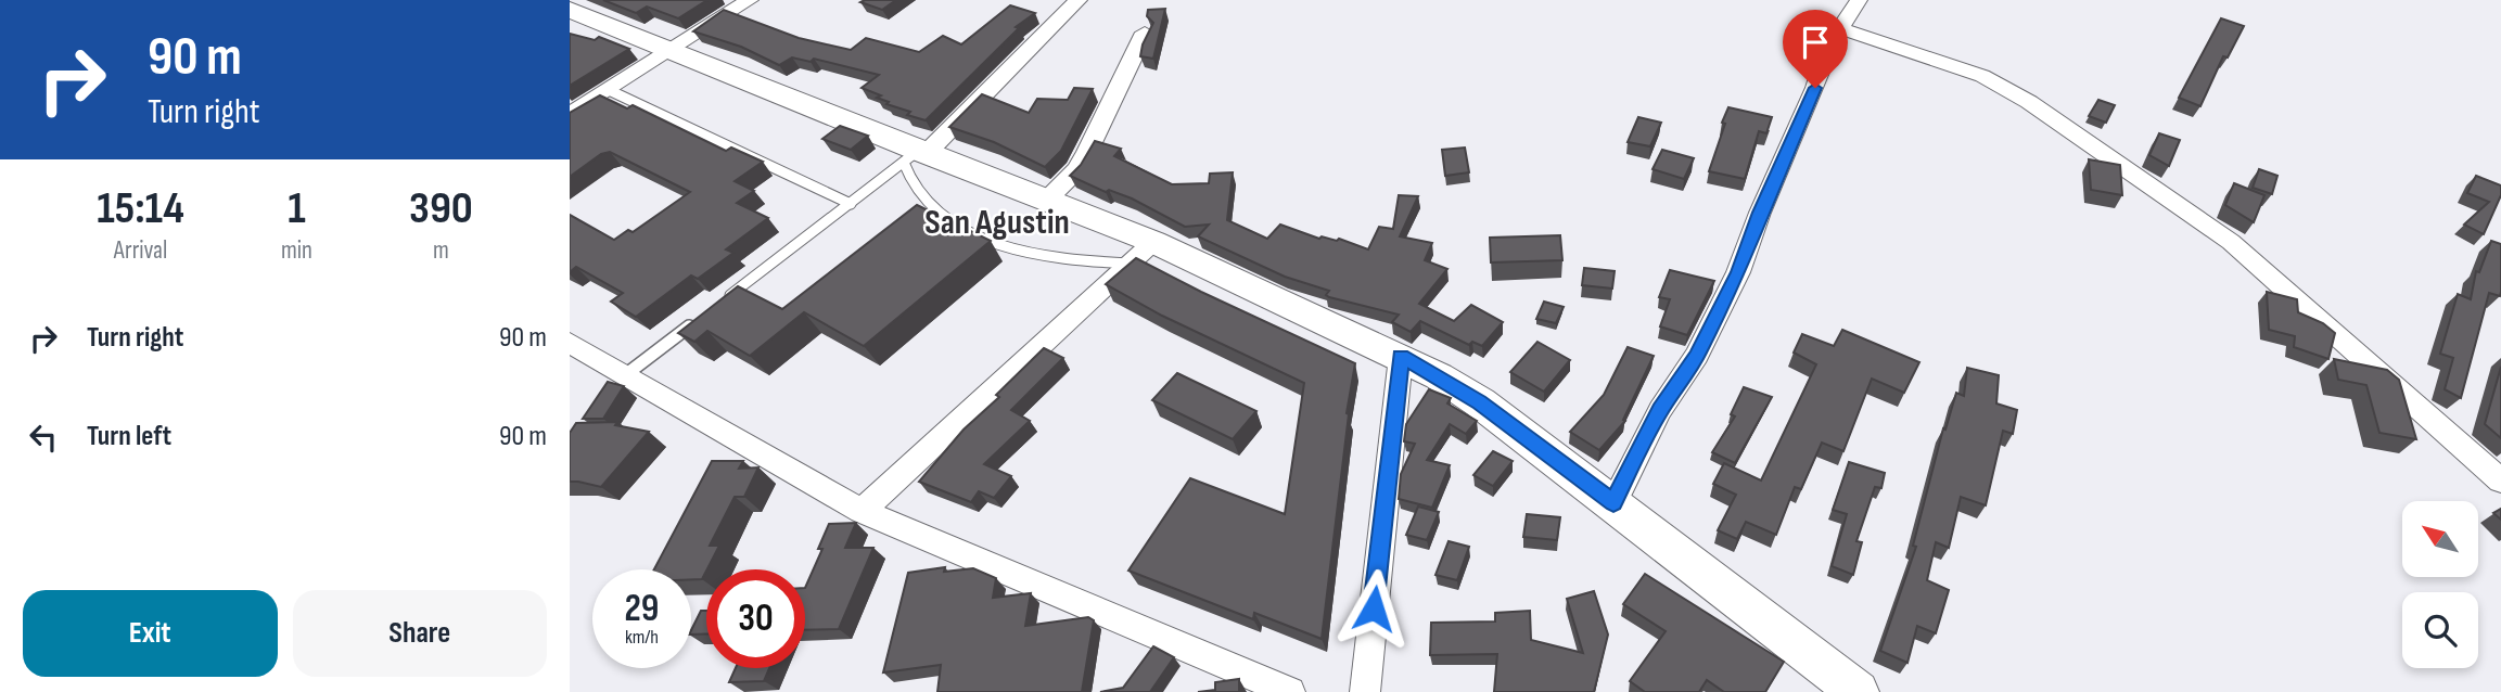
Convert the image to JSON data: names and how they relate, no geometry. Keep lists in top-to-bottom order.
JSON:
{
  "districts": ["San Agustin"],
  "north": "top left",
  "page": {
    "turn": ["90 m", "Turn right"],
    "eta": [
      "15:14",
      "Arrival",
      "1",
      "min",
      "390",
      "m"
    ],
    "list": [
      {
        "name": "Turn right",
        "value": "90 m"
      },
      {
        "name": "Turn left",
        "value": "90 m"
      }
    ],
    "speed": "29 km/h",
    "limit": "30",
    "buttons": ["Exit", "Share"]
  }
}
